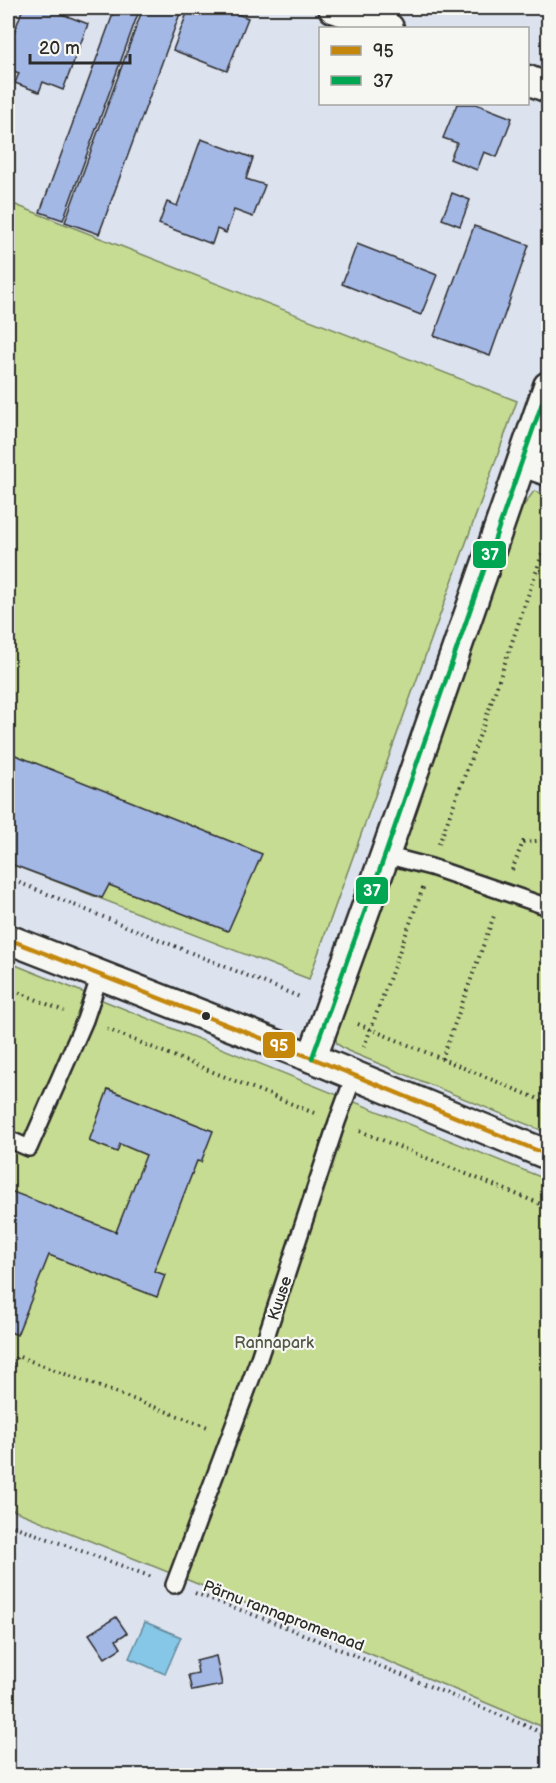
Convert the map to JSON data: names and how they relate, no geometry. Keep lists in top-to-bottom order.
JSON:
{
  "streets": {
    "lane": ["Kuuse"],
    "path": ["Pärnu rannapromenaad"]
  },
  "crossings": [
    ["Kuuse", "Pärnu rannapromenaad"]
  ],
  "parks": ["Rannapark"],
  "lines": ["transit line 37", "transit line 95"],
  "legend": ["95", "37"],
  "scale_bar": "20 m"
}
